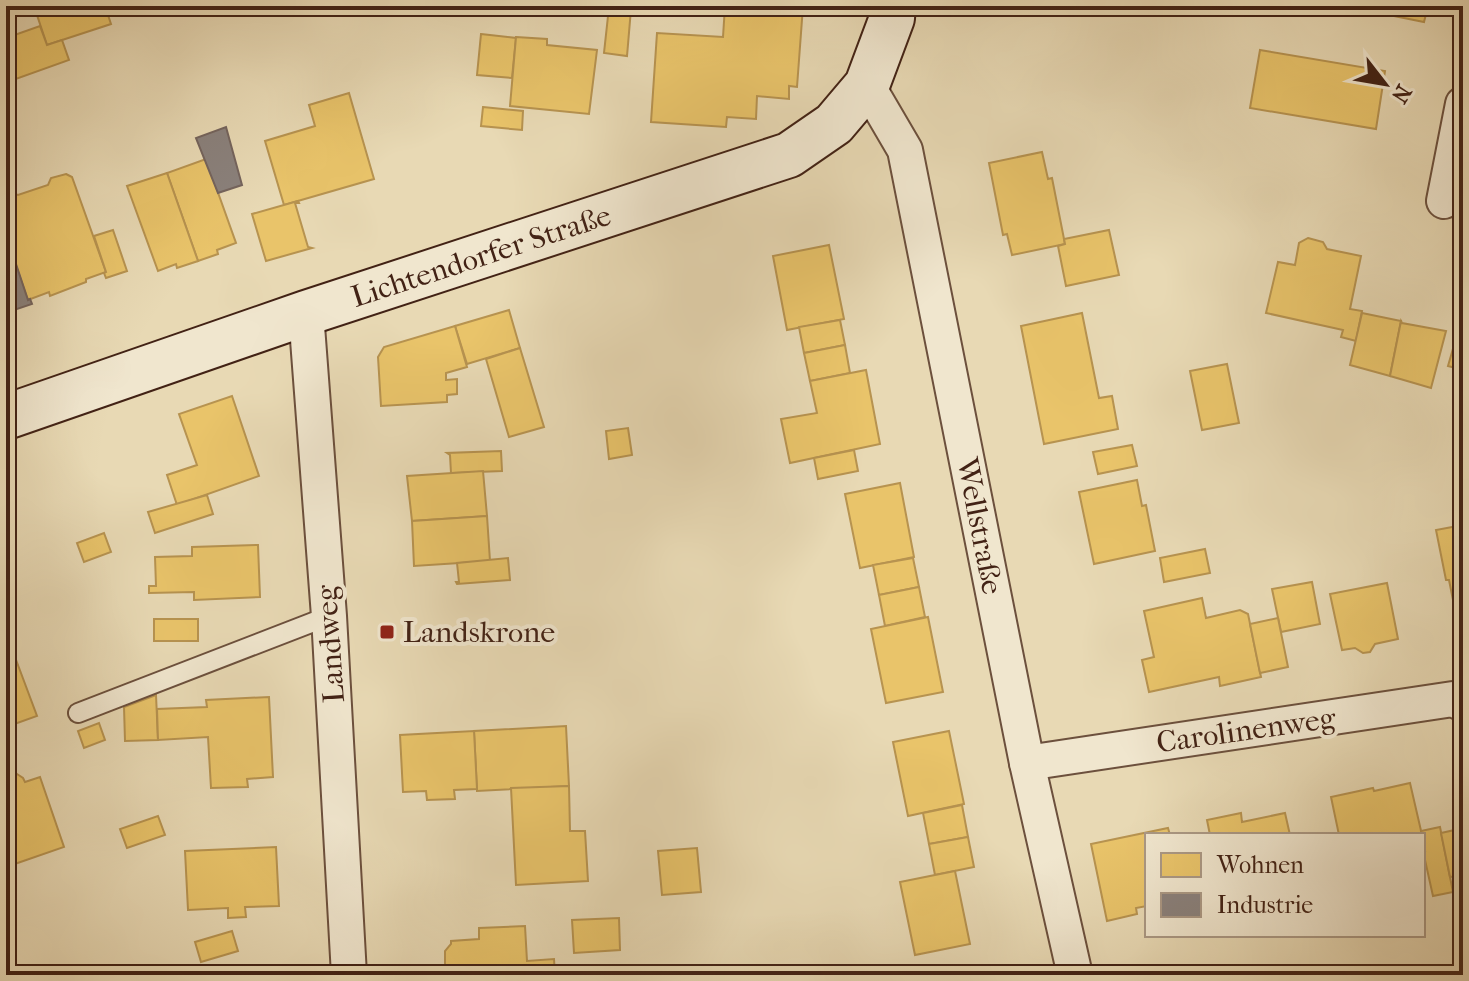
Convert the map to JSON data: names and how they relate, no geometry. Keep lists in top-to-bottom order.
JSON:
{
  "streets": {
    "street": [
      "Lichtendorfer Straße",
      "Wellstraße",
      "Landweg",
      "Carolinenweg"
    ]
  },
  "crossings": [
    ["Lichtendorfer Straße", "Wellstraße"],
    ["Lichtendorfer Straße", "Landweg"],
    ["Wellstraße", "Carolinenweg"]
  ],
  "places": {
    "transit": ["Landskrone"]
  },
  "legend": ["Wohnen", "Industrie"],
  "north": "bottom right"
}
